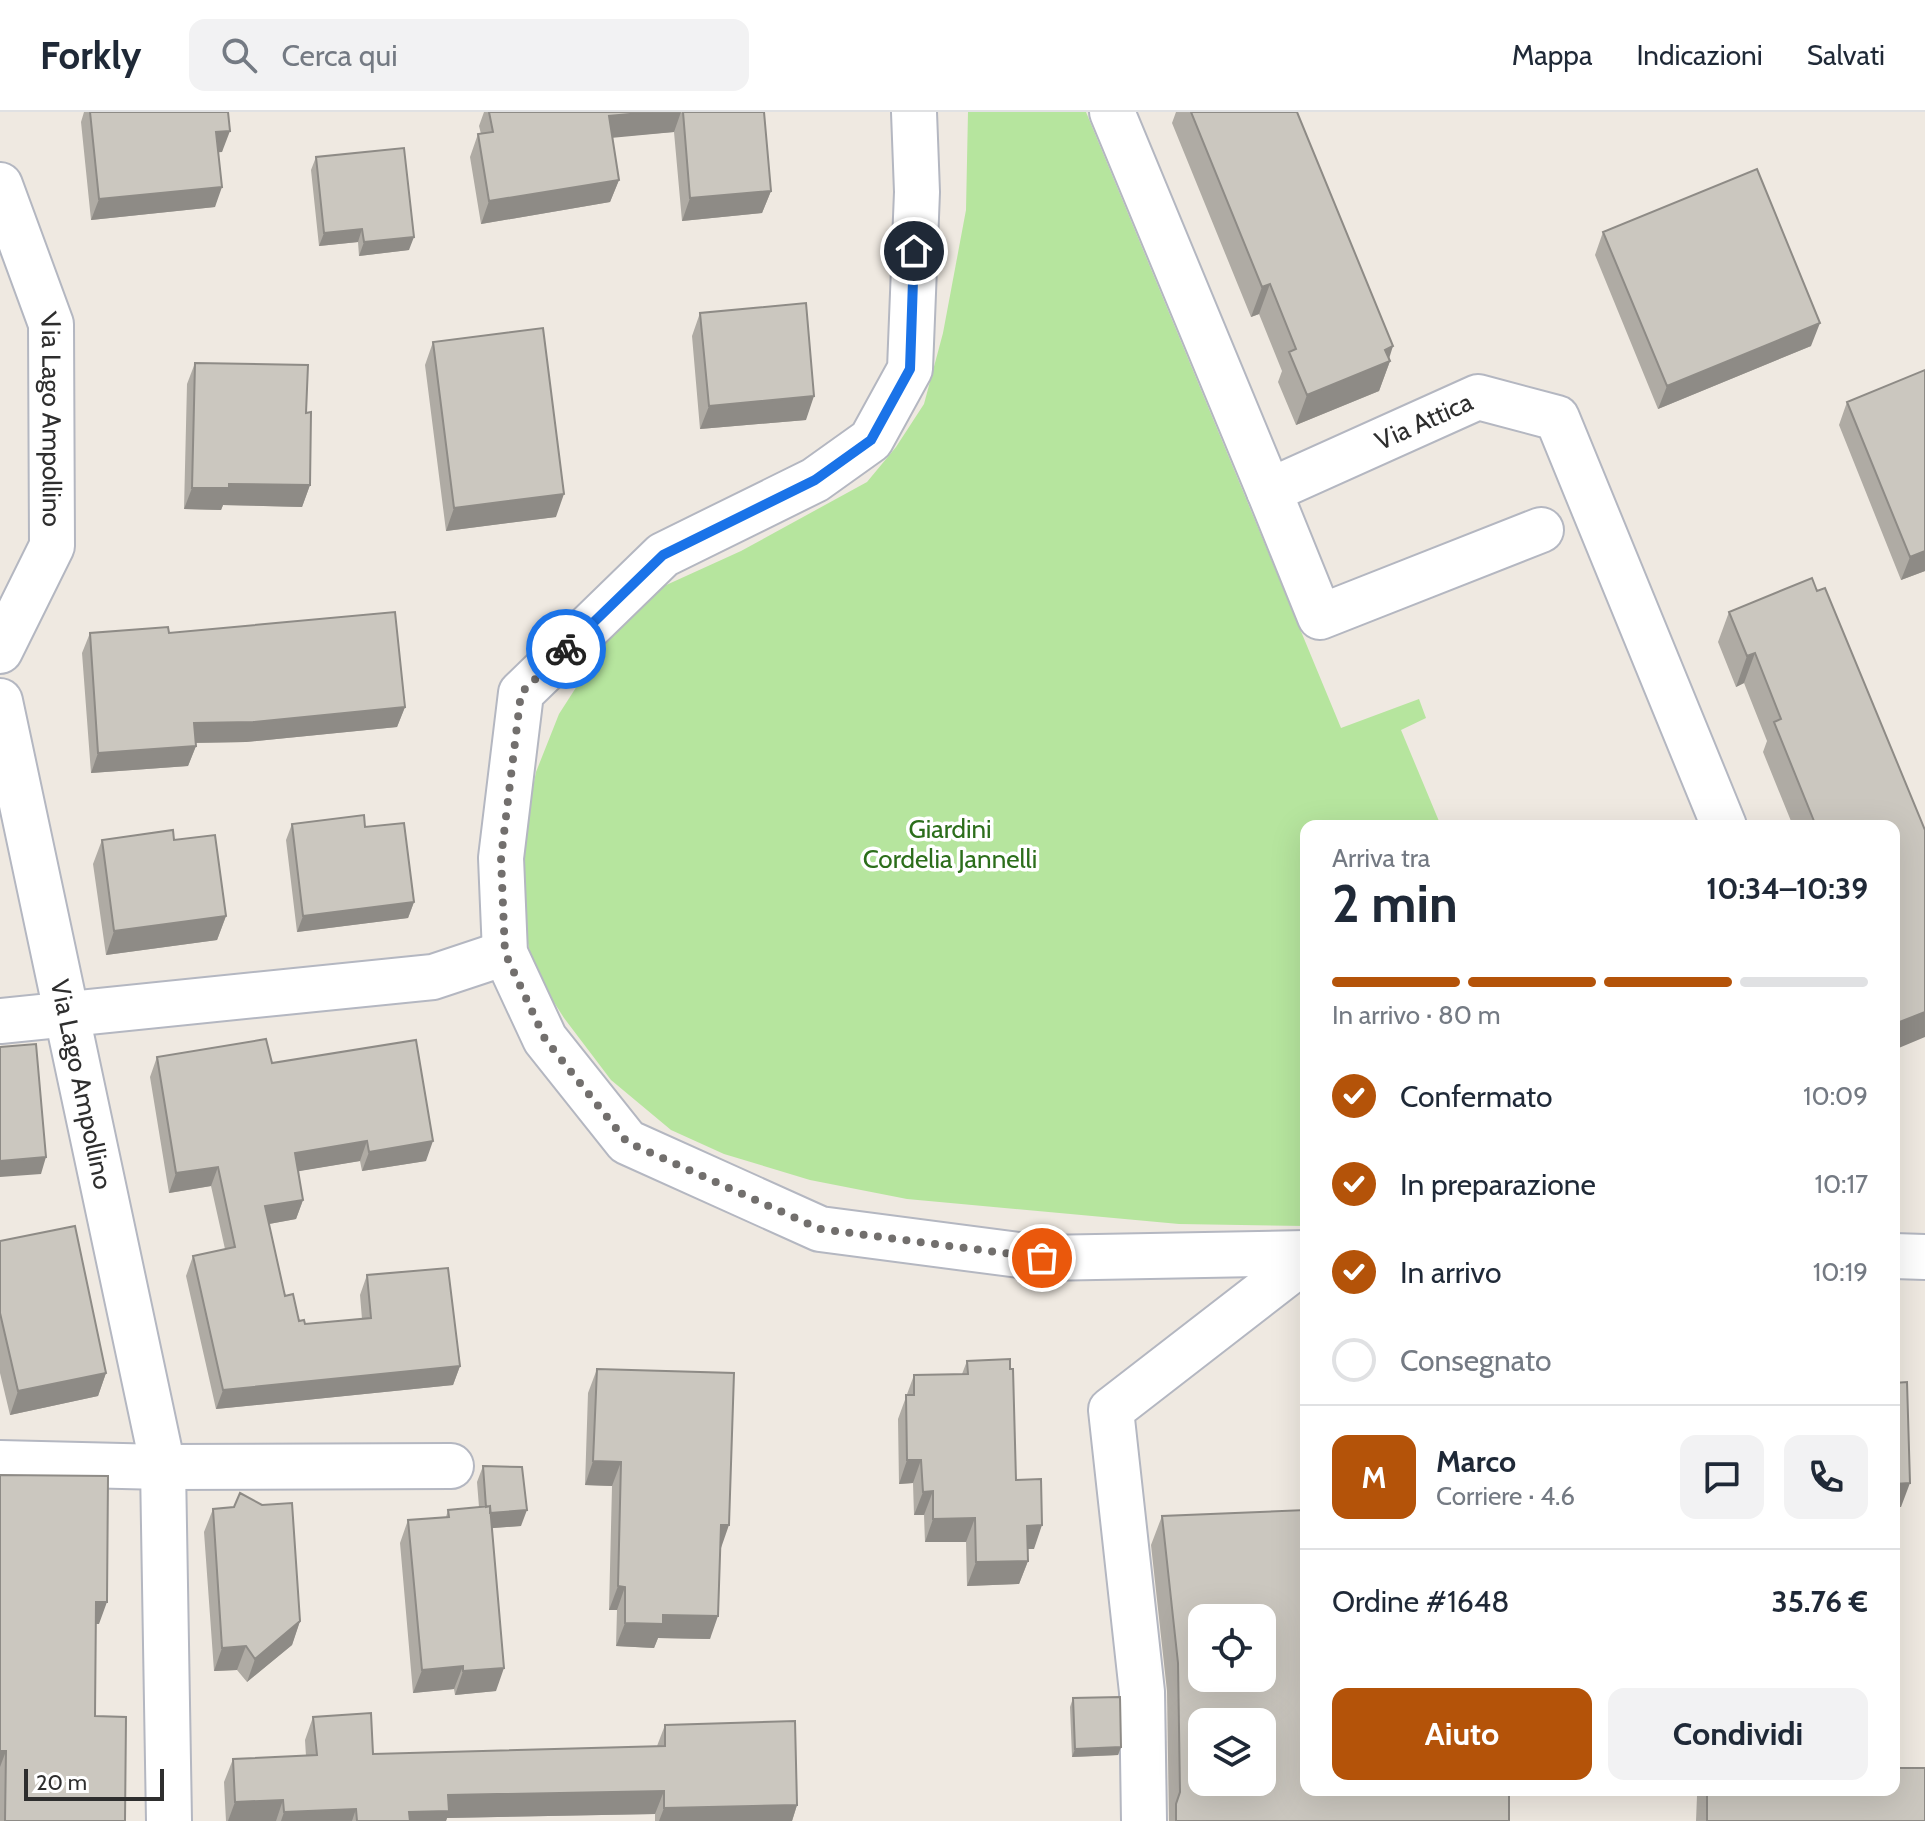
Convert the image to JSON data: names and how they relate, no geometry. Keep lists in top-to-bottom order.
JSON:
{
  "streets": {
    "street": ["Via Lago Ampollino", "Via Attica"]
  },
  "parks": ["Giardini Cordelia Jannelli"],
  "scale_bar": "20 m",
  "page": {
    "header": "Forkly",
    "search": "Cerca qui",
    "nav": ["Mappa", "Indicazioni", "Salvati"],
    "heading": ["2 min", "Arriva tra", "10:34–10:39"],
    "panel": [
      "Marco",
      "Corriere · 4.6",
      "Ordine #1648",
      "35.76 €"
    ],
    "bar": "In arrivo · 80 m",
    "list": [
      ["Confermato", "10:09"],
      ["In preparazione", "10:17"],
      ["In arrivo", "10:19"],
      "Consegnato"
    ],
    "round": "M",
    "buttons": ["Aiuto", "Condividi"],
    "scale": "20 m"
  }
}
